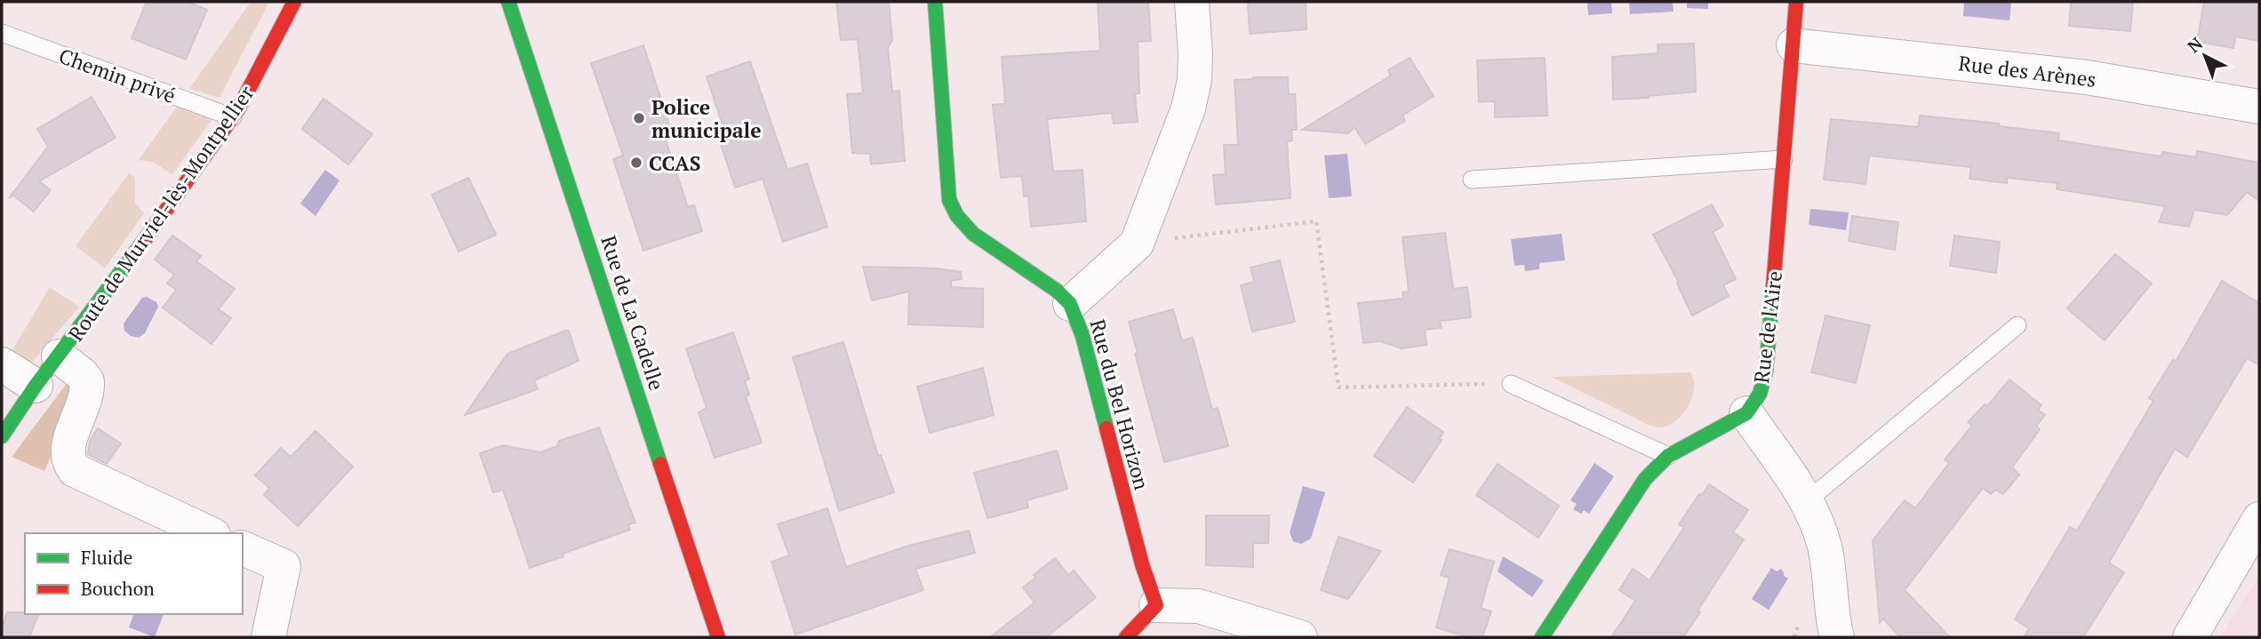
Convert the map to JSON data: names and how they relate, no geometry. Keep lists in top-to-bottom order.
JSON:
{
  "streets": {
    "street": [
      "Rue des Arènes",
      "Route de Murviel-lès-Montpellier",
      "Rue de La Cadelle",
      "Rue de l'Aire",
      "Rue du Bel Horizon"
    ],
    "lane": ["Chemin privé"]
  },
  "crossings": [
    ["Rue des Arènes", "Rue de l'Aire"],
    ["Chemin privé", "Route de Murviel-lès-Montpellier"]
  ],
  "places": ["Police municipale", "CCAS"],
  "legend": ["Fluide", "Bouchon"],
  "north": "top left"
}
